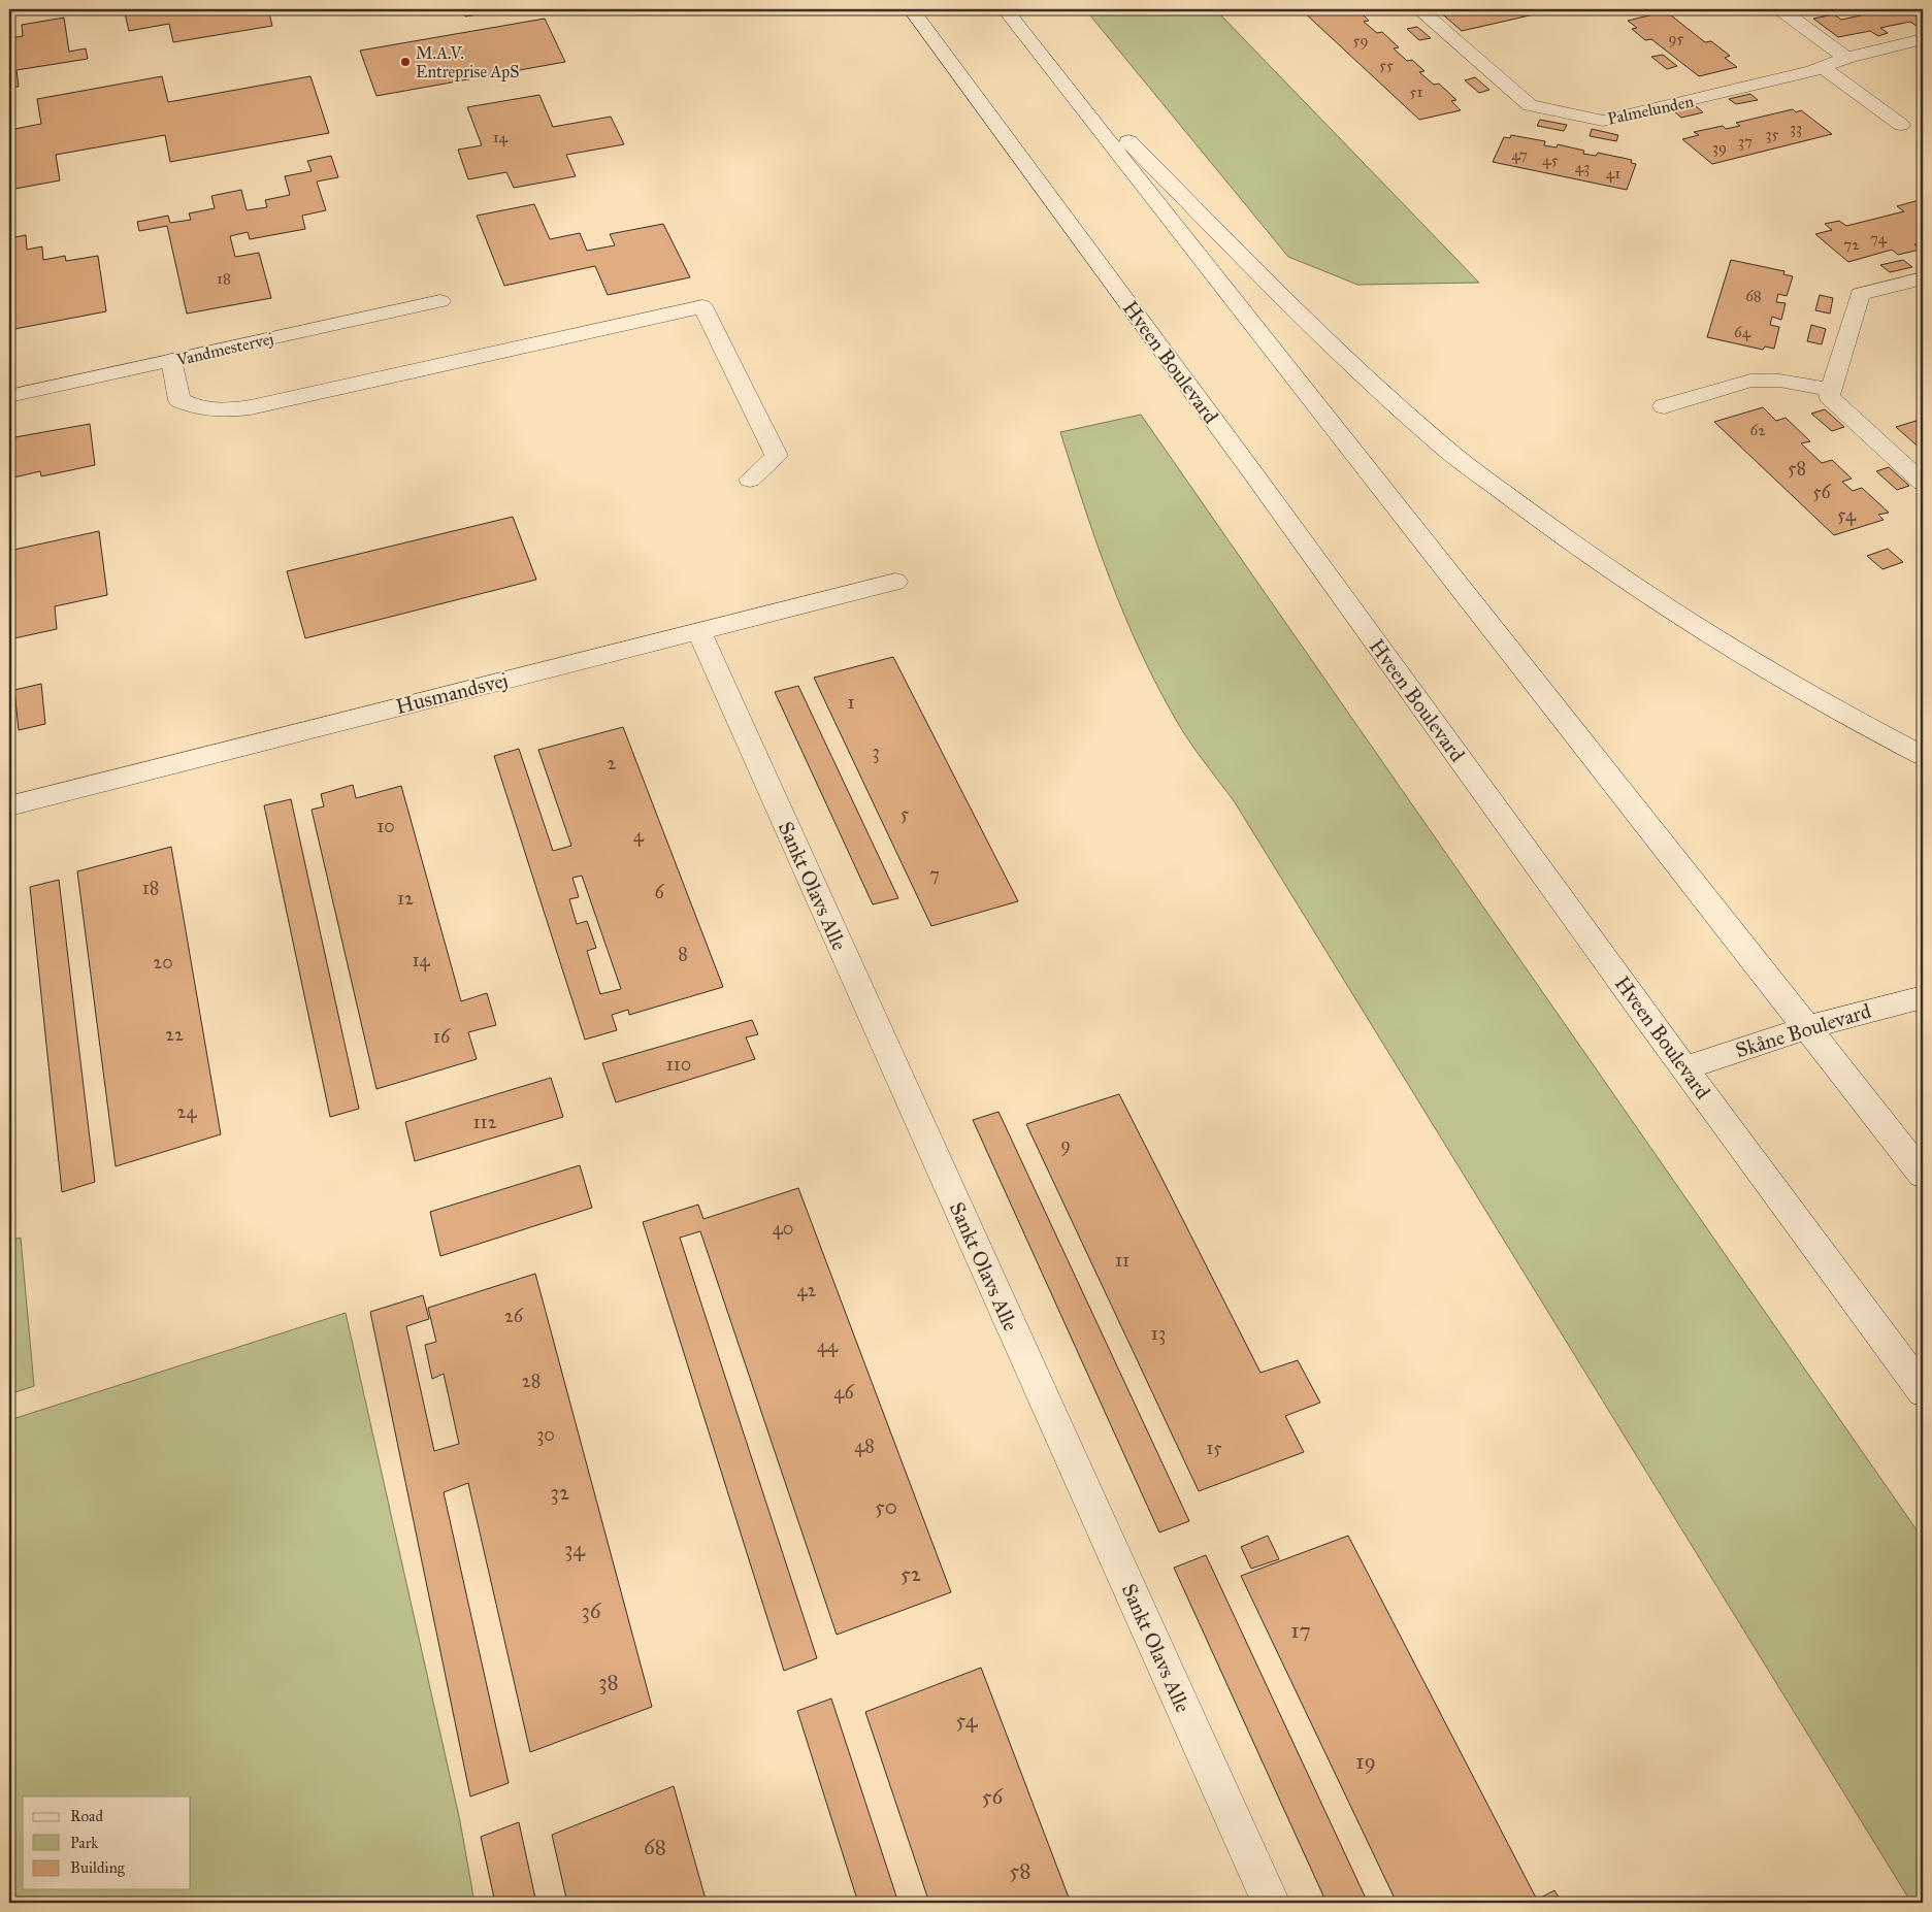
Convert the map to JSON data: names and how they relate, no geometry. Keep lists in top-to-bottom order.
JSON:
{
  "streets": {
    "street": [
      "Palmelunden",
      "Vandmestervej",
      "Hveen Boulevard",
      "Husmandsvej",
      "Sankt Olavs Alle",
      "Skåne Boulevard"
    ]
  },
  "crossings": [
    ["Hveen Boulevard", "Skåne Boulevard"],
    ["Husmandsvej", "Sankt Olavs Alle"]
  ],
  "places": ["M.A.V. Entreprise ApS"],
  "house_numbers": [
    "95",
    "59",
    "55",
    "51",
    "33",
    "35",
    "14",
    "37",
    "39",
    "47",
    "45",
    "43",
    "41",
    "74",
    "72",
    "18",
    "68",
    "64",
    "62",
    "58",
    "56",
    "54",
    "1",
    "3",
    "2",
    "5",
    "10",
    "4",
    "7",
    "18",
    "6",
    "12",
    "8",
    "14",
    "20",
    "22",
    "16",
    "110",
    "24",
    "112",
    "9",
    "40",
    "11",
    "42",
    "26",
    "13",
    "44",
    "28",
    "46",
    "30",
    "48",
    "15",
    "32",
    "50",
    "34",
    "52",
    "36",
    "17",
    "38",
    "54",
    "19",
    "56",
    "68",
    "58"
  ],
  "legend": ["Road", "Park", "Building"]
}
